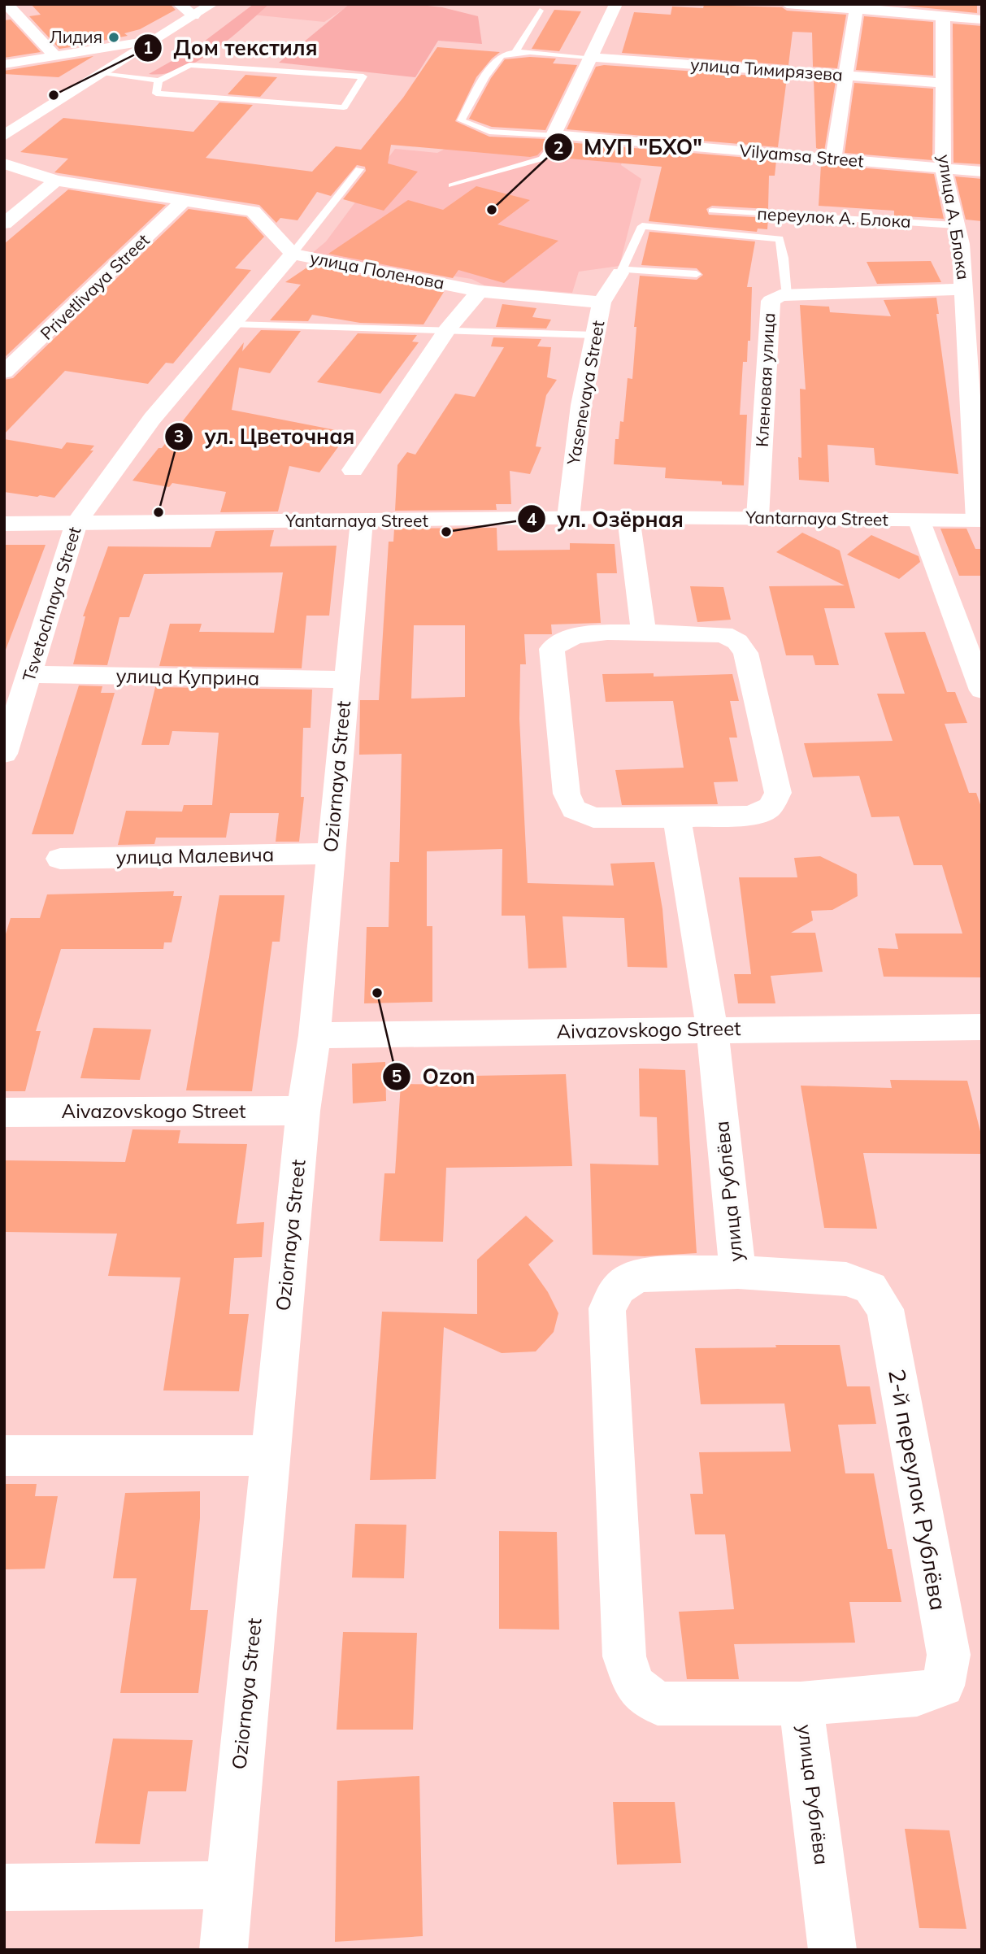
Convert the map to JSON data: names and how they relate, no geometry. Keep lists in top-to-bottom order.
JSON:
{
  "streets": {
    "street": [
      "улица Тимирязева",
      "Vilyamsa Street",
      "улица А. Блока",
      "улица Поленова",
      "Privetlivaya Street",
      "Кленовая улица",
      "Yasenevaya Street",
      "Yantarnaya Street",
      "Tsvetochnaya Street",
      "улица Куприна",
      "Oziornaya Street",
      "улица Малевича",
      "Aivazovskogo Street",
      "улица Рублёва",
      "2-й переулок Рублёва"
    ],
    "lane": ["переулок А. Блока"]
  },
  "crossings": [
    ["улица Тимирязева", "улица А. Блока"],
    ["Vilyamsa Street", "улица А. Блока"],
    ["улица А. Блока", "переулок А. Блока"],
    ["улица А. Блока", "Кленовая улица"],
    ["улица А. Блока", "Yantarnaya Street"],
    ["улица Поленова", "Privetlivaya Street"],
    ["улица Поленова", "Yasenevaya Street"],
    ["улица Поленова", "Tsvetochnaya Street"],
    ["Кленовая улица", "Yantarnaya Street"],
    ["Yasenevaya Street", "Yantarnaya Street"],
    ["Yantarnaya Street", "Tsvetochnaya Street"],
    ["Yantarnaya Street", "Oziornaya Street"],
    ["Tsvetochnaya Street", "улица Куприна"],
    ["улица Куприна", "Oziornaya Street"],
    ["Oziornaya Street", "улица Малевича"],
    ["Oziornaya Street", "Aivazovskogo Street"],
    ["Aivazovskogo Street", "улица Рублёва"],
    ["улица Рублёва", "2-й переулок Рублёва"]
  ],
  "places": [
    "Лидия",
    "Дом текстиля",
    "МУП \"БХО\"",
    "ул. Цветочная",
    "ул. Озёрная",
    "Ozon"
  ]
}
